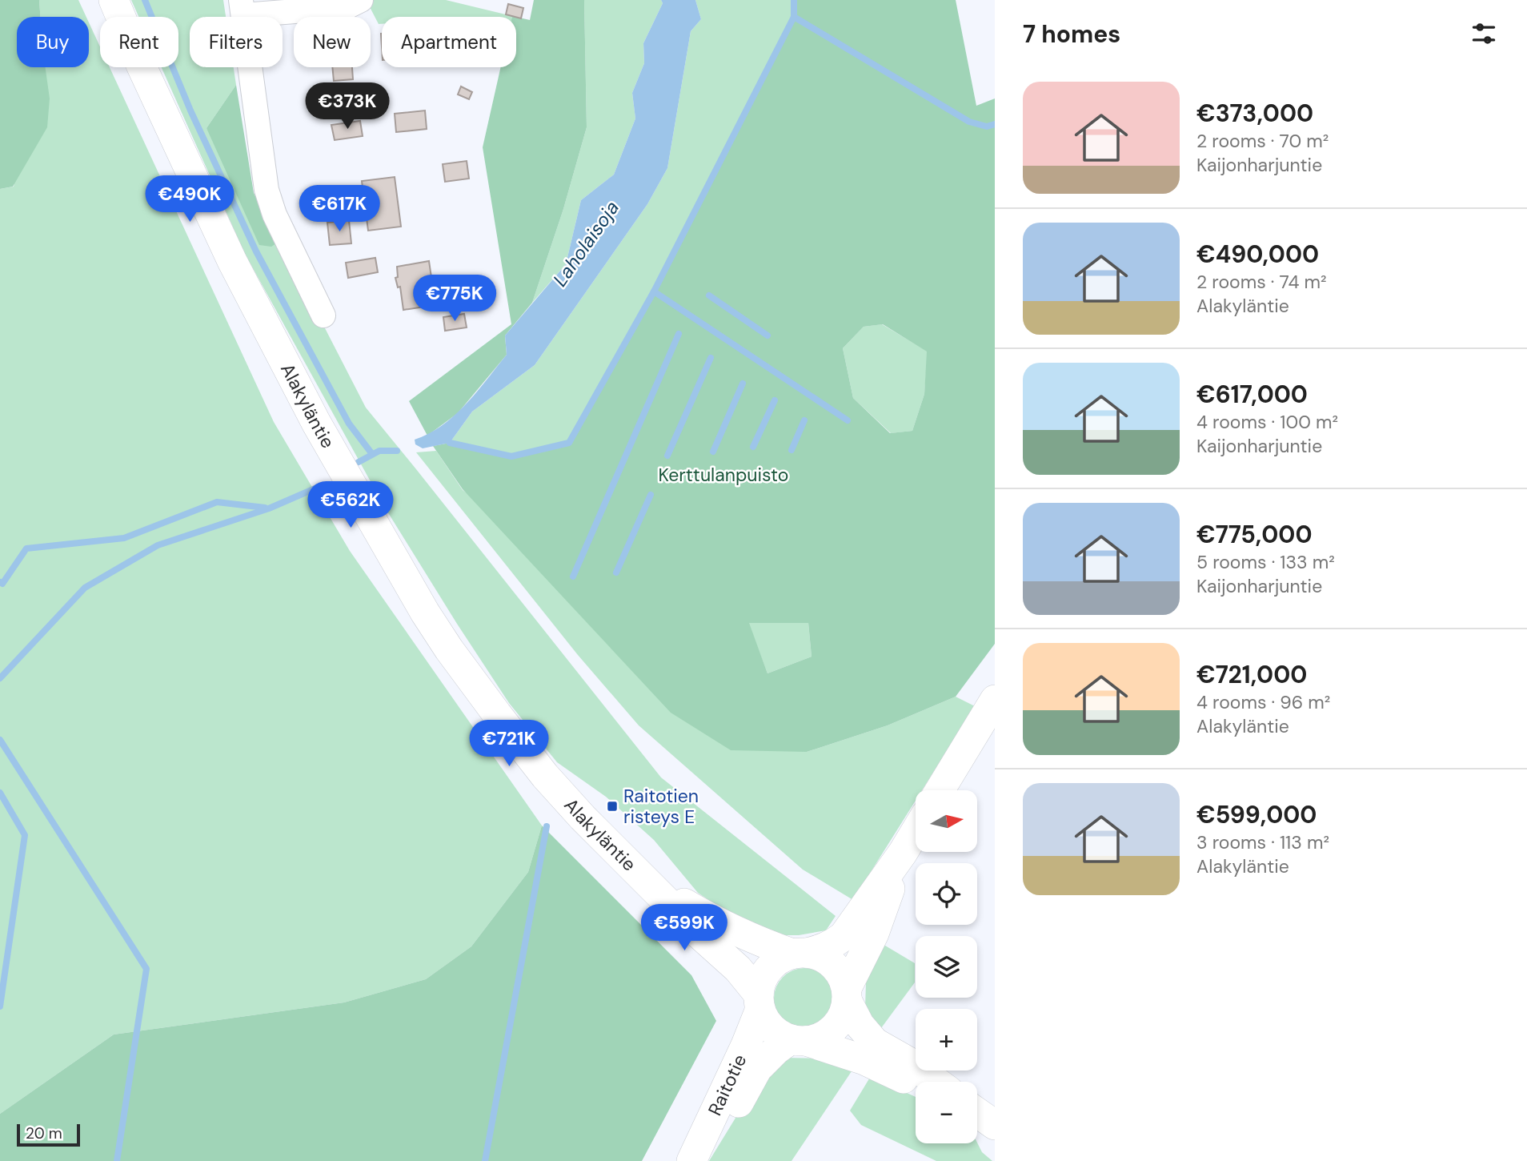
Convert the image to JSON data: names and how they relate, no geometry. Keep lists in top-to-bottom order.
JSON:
{
  "streets": {
    "main road": ["Alakyläntie", "Raitotie"]
  },
  "crossings": [
    ["Alakyläntie", "Raitotie"]
  ],
  "water": ["Laholaisoja"],
  "parks": ["Kerttulanpuisto"],
  "places": {
    "transit": ["Raitotien risteys E"]
  },
  "scale_bar": "20 m",
  "north": "right",
  "page": {
    "heading": "7 homes",
    "chip": [
      "Buy",
      "Rent",
      "Filters",
      "New",
      "Apartment"
    ],
    "list": [
      {
        "name": "€373,000",
        "note": "2 rooms · 70 m² · Kaijonharjuntie"
      },
      {
        "name": "€490,000",
        "note": "2 rooms · 74 m² · Alakyläntie"
      },
      {
        "name": "€617,000",
        "note": "4 rooms · 100 m² · Kaijonharjuntie"
      },
      {
        "name": "€775,000",
        "note": "5 rooms · 133 m² · Kaijonharjuntie"
      },
      {
        "name": "€721,000",
        "note": "4 rooms · 96 m² · Alakyläntie"
      },
      {
        "name": "€599,000",
        "note": "3 rooms · 113 m² · Alakyläntie"
      }
    ],
    "price": [
      "€373K",
      "€490K",
      "€617K",
      "€775K",
      "€562K",
      "€721K",
      "€599K"
    ],
    "map_buttons": ["+", "−"],
    "scale": "20 m"
  }
}
